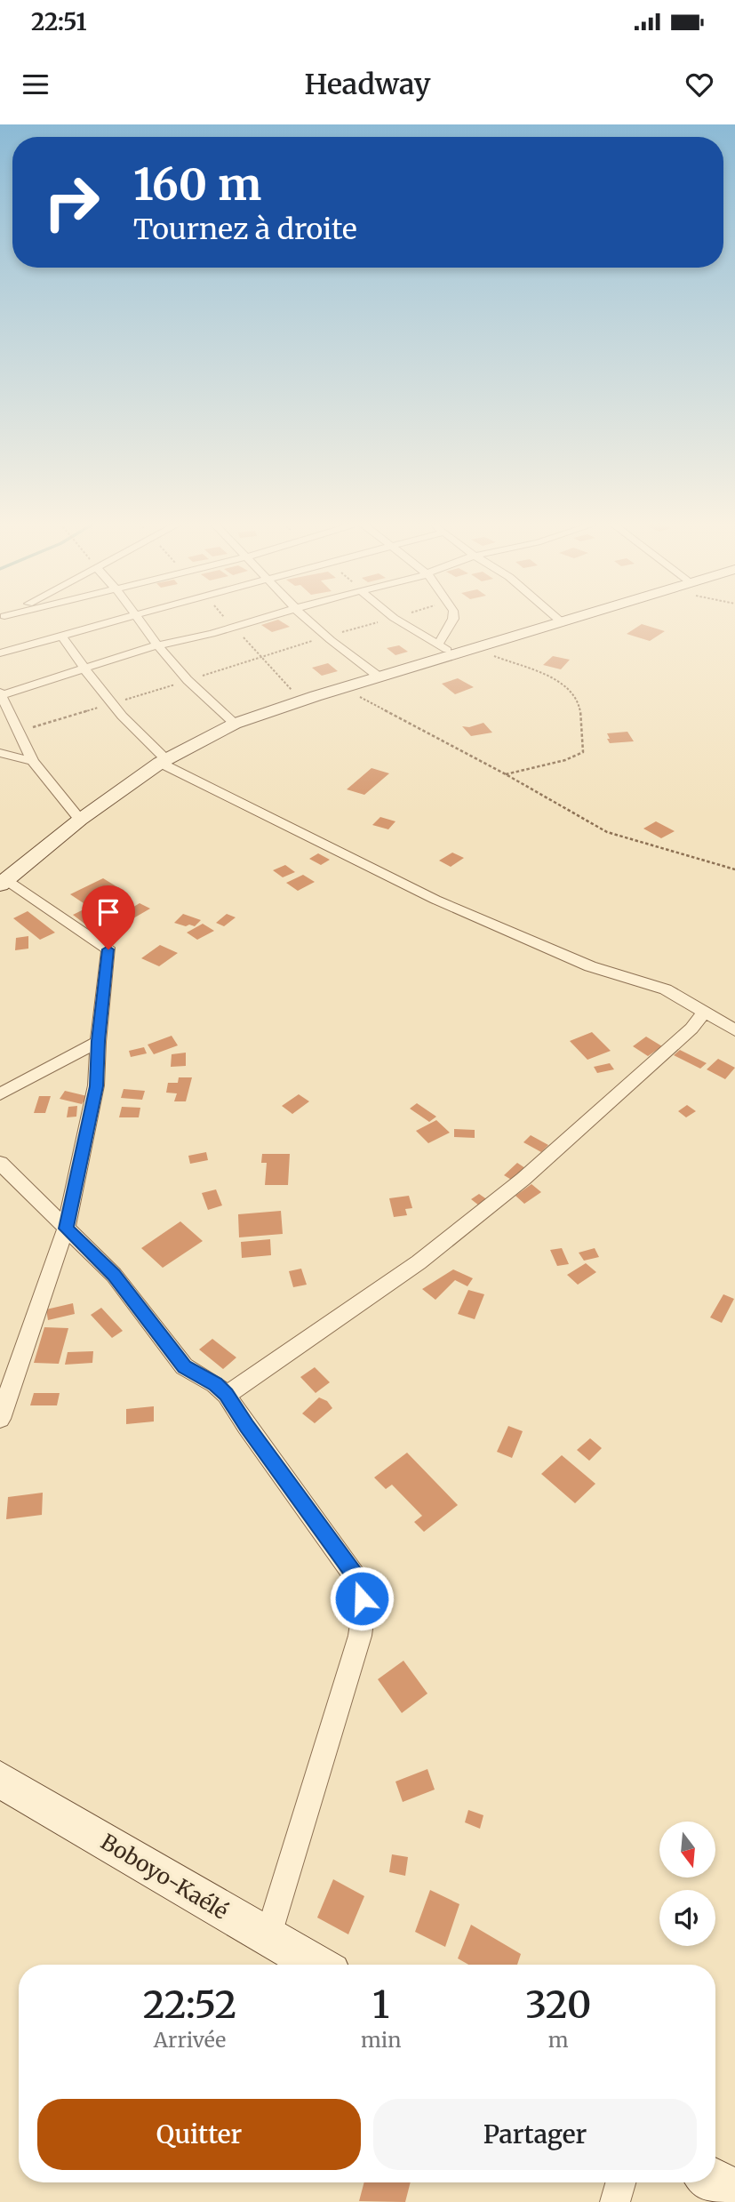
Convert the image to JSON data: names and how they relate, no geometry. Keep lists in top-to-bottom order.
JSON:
{
  "streets": {
    "street": ["Boboyo-Kaélé"]
  },
  "north": "bottom",
  "page": {
    "status": "22:51",
    "header": "Headway",
    "turn": ["160 m", "Tournez à droite"],
    "eta": [
      "22:52",
      "Arrivée",
      "1",
      "min",
      "320",
      "m"
    ],
    "buttons": ["Quitter", "Partager"]
  }
}
